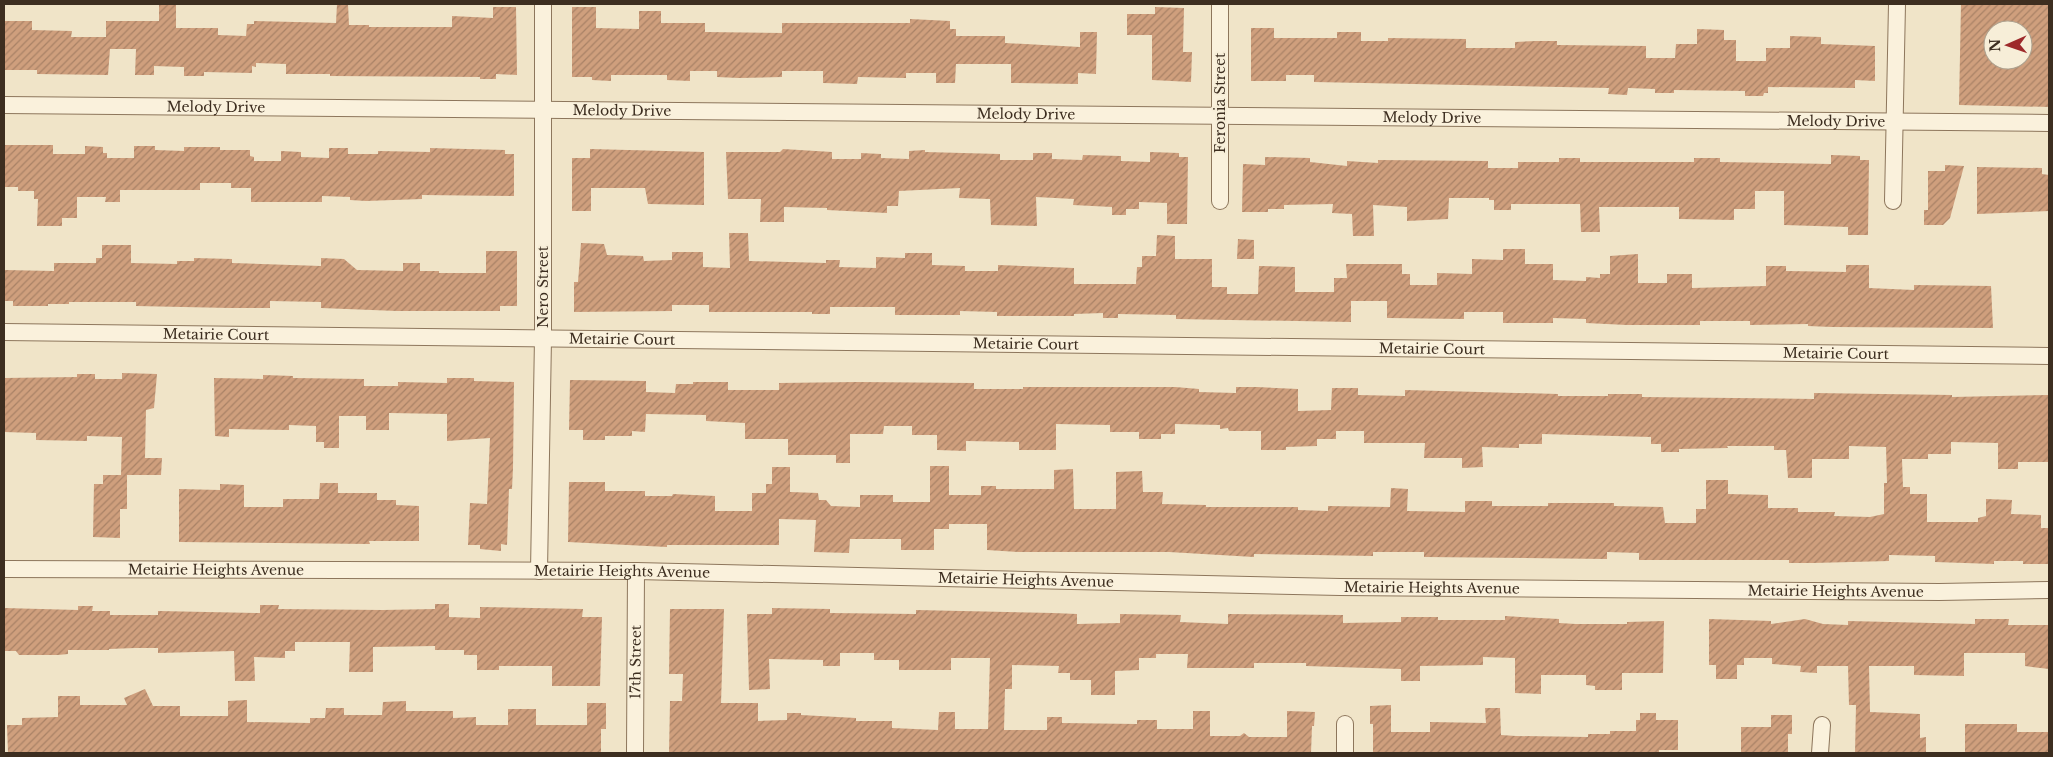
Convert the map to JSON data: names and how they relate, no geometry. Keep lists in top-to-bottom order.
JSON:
{
  "streets": {
    "street": [
      "Feronia Street",
      "Melody Drive",
      "Nero Street",
      "Metairie Court",
      "Metairie Heights Avenue",
      "17th Street"
    ]
  },
  "crossings": [
    ["Feronia Street", "Melody Drive"],
    ["Melody Drive", "Nero Street"],
    ["Nero Street", "Metairie Court"],
    ["Nero Street", "Metairie Heights Avenue"],
    ["Metairie Heights Avenue", "17th Street"]
  ],
  "north": "left"
}
